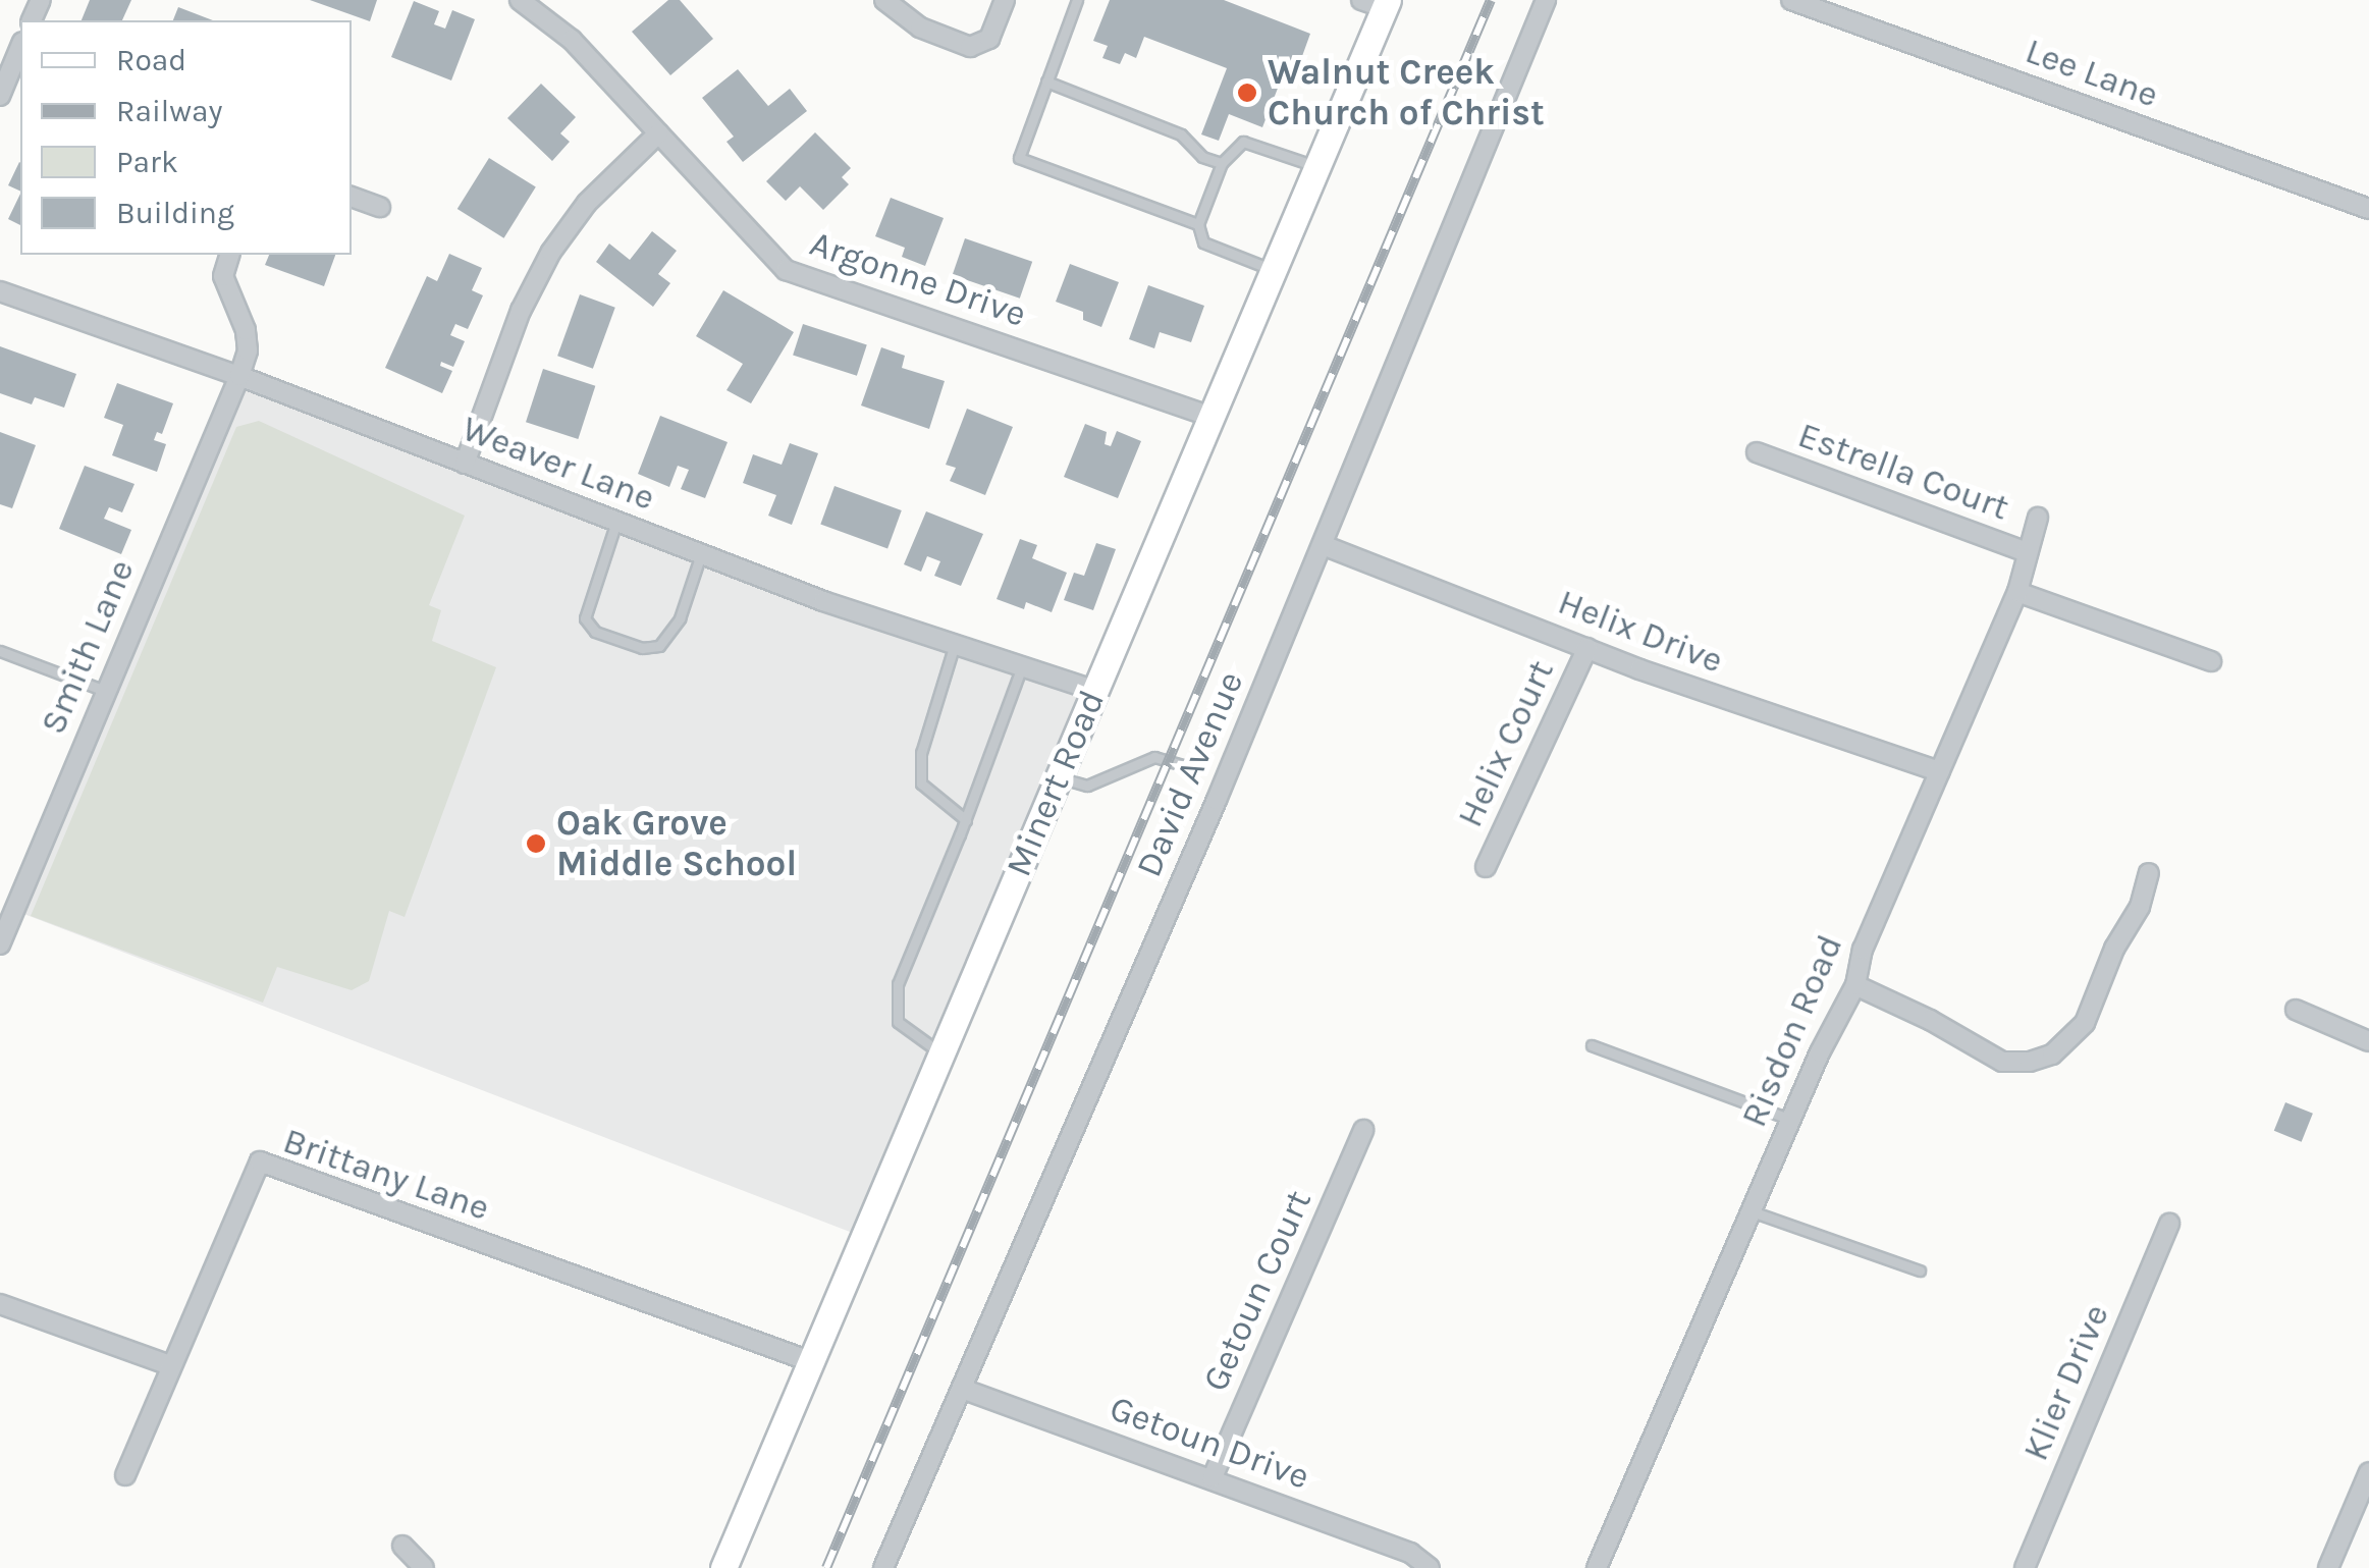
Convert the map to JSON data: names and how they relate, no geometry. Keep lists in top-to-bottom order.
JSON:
{
  "streets": {
    "street": [
      "Lee Lane",
      "Argonne Drive",
      "Weaver Lane",
      "Estrella Court",
      "Helix Drive",
      "Smith Lane",
      "Helix Court",
      "David Avenue",
      "Minert Road",
      "Risdon Road",
      "Brittany Lane",
      "Getoun Court",
      "Klier Drive",
      "Getoun Drive"
    ]
  },
  "crossings": [
    ["Argonne Drive", "Minert Road"],
    ["Weaver Lane", "Smith Lane"],
    ["Weaver Lane", "Minert Road"],
    ["Estrella Court", "Risdon Road"],
    ["Helix Drive", "Helix Court"],
    ["Helix Drive", "David Avenue"],
    ["Helix Drive", "Risdon Road"],
    ["David Avenue", "Getoun Drive"],
    ["Minert Road", "Brittany Lane"],
    ["Getoun Court", "Getoun Drive"]
  ],
  "places": ["Walnut Creek Church of Christ", "Oak Grove Middle School"],
  "legend": [
    "Road",
    "Railway",
    "Park",
    "Building"
  ]
}
